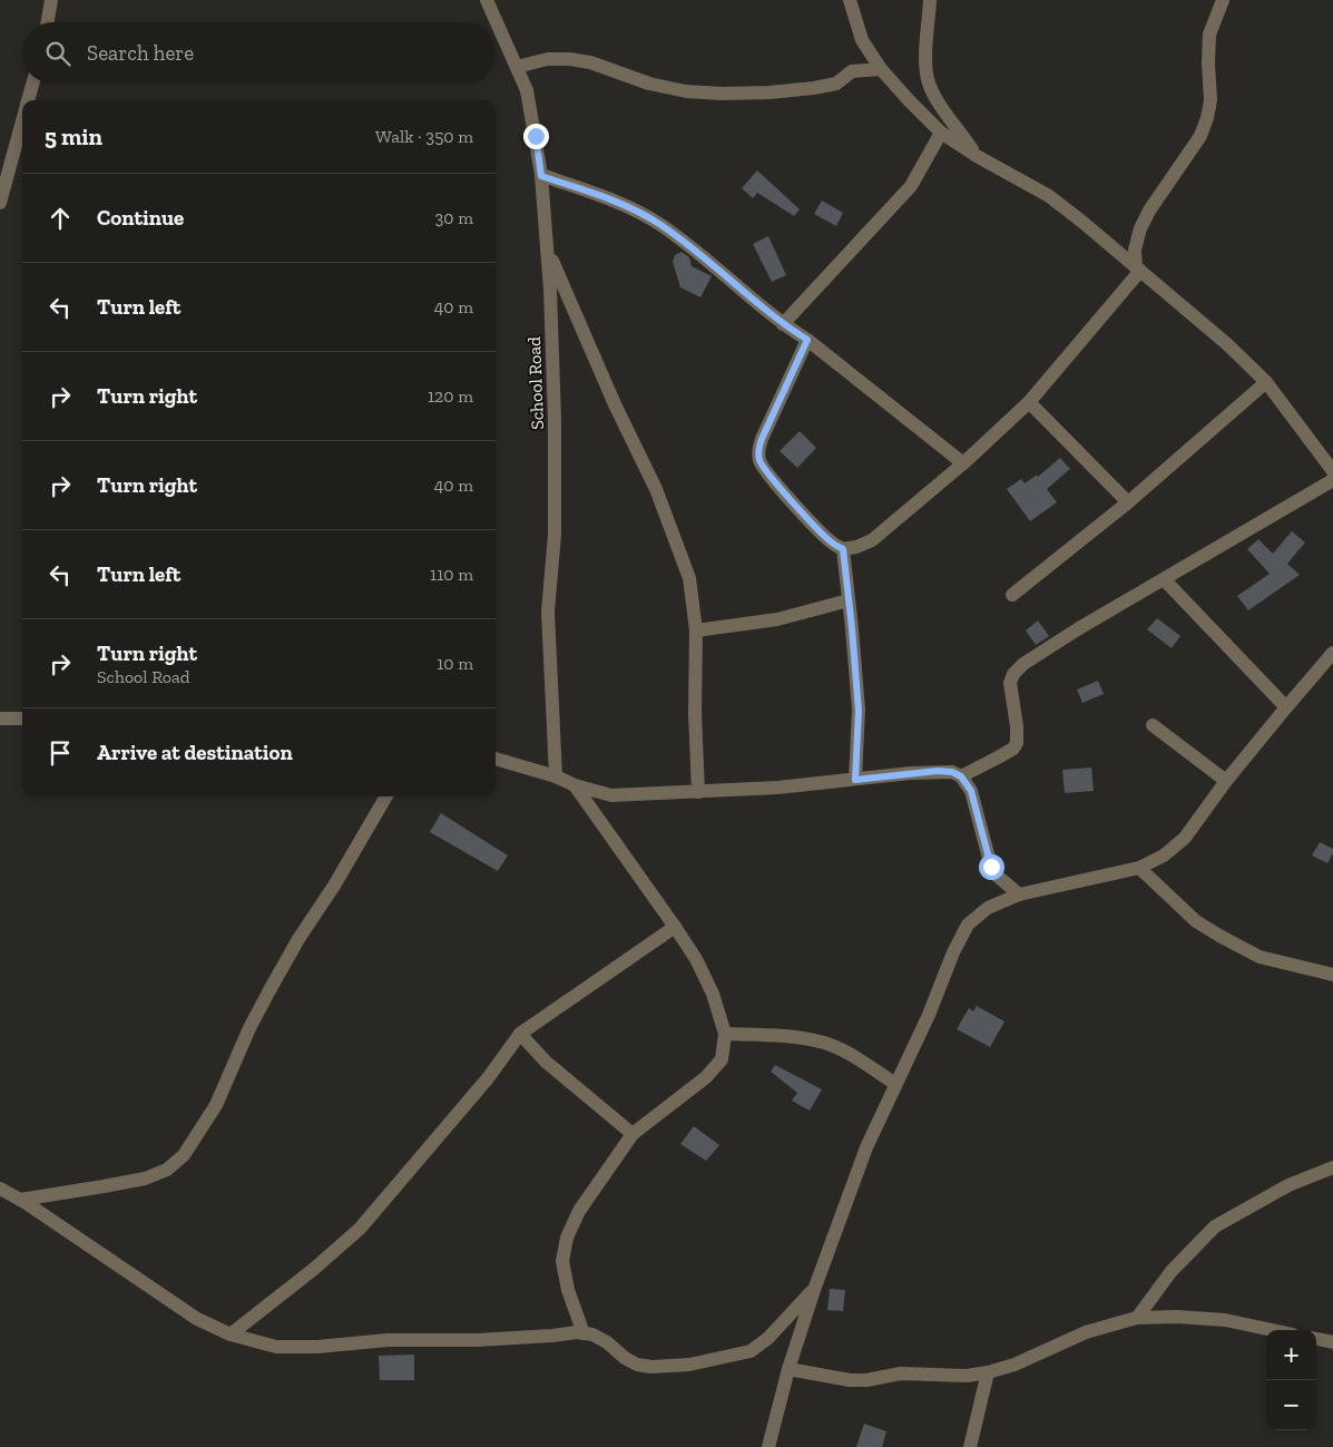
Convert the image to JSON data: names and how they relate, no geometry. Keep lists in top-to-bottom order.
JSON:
{
  "streets": {
    "street": ["School Road"]
  },
  "page": {
    "search": "Search here",
    "heading": ["5 min", "Walk · 350 m"],
    "list": [
      ["Continue", "30 m"],
      ["Turn left", "40 m"],
      ["Turn right", "120 m"],
      ["Turn right", "40 m"],
      ["Turn left", "110 m"],
      ["Turn right", "School Road", "10 m"],
      "Arrive at destination"
    ],
    "map_buttons": ["+", "−"]
  }
}
